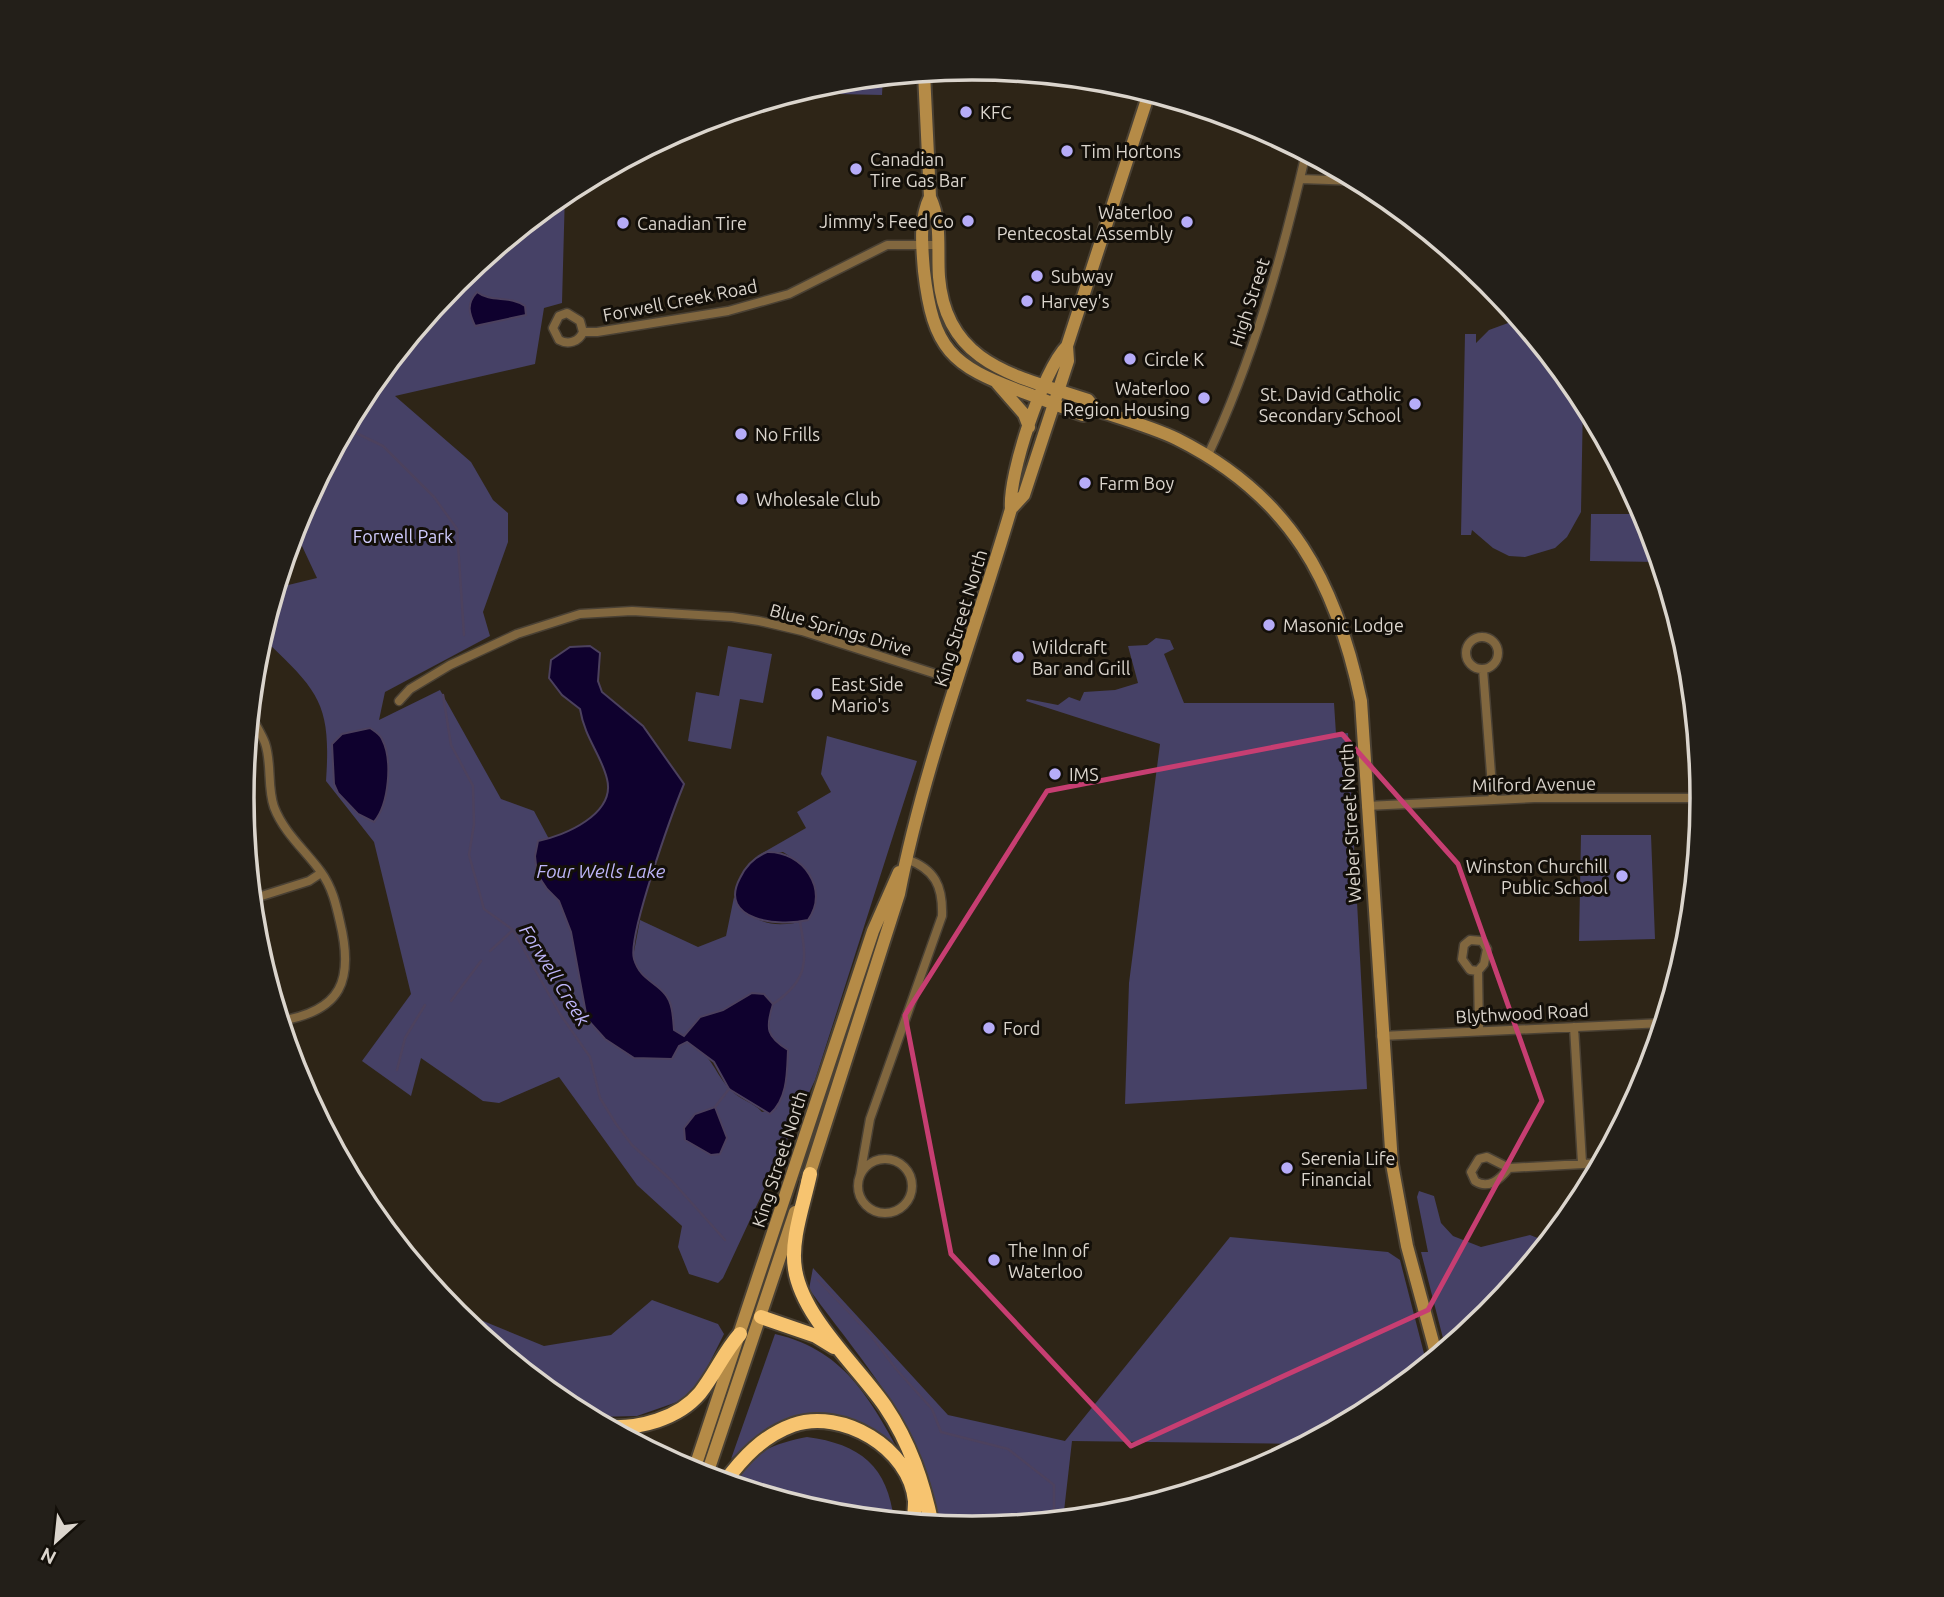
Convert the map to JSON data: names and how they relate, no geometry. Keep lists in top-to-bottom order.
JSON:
{
  "streets": {
    "main road": ["King Street North", "Weber Street North"],
    "street": [
      "Forwell Creek Road",
      "High Street",
      "Blue Springs Drive",
      "Milford Avenue",
      "Blythwood Road"
    ]
  },
  "crossings": [
    ["Forwell Creek Road", "Weber Street North"],
    ["High Street", "Weber Street North"],
    ["King Street North", "Blue Springs Drive"],
    ["King Street North", "Weber Street North"],
    ["Milford Avenue", "Weber Street North"],
    ["Weber Street North", "Blythwood Road"]
  ],
  "water": ["Four Wells Lake", "Forwell Creek"],
  "parks": ["Forwell Park"],
  "places": [
    "KFC",
    "Tim Hortons",
    "Canadian Tire Gas Bar",
    "Jimmy's Feed Co",
    "Waterloo Pentecostal Assembly",
    "Canadian Tire",
    "Subway",
    "Harvey's",
    "Circle K",
    "Waterloo Region Housing",
    "St. David Catholic Secondary School",
    "No Frills",
    "Farm Boy",
    "Wholesale Club",
    "Masonic Lodge",
    "Wildcraft Bar and Grill",
    "East Side Mario's",
    "IMS",
    "Winston Churchill Public School",
    "Ford",
    "Serenia Life Financial",
    "The Inn of Waterloo"
  ],
  "north": "bottom left"
}
